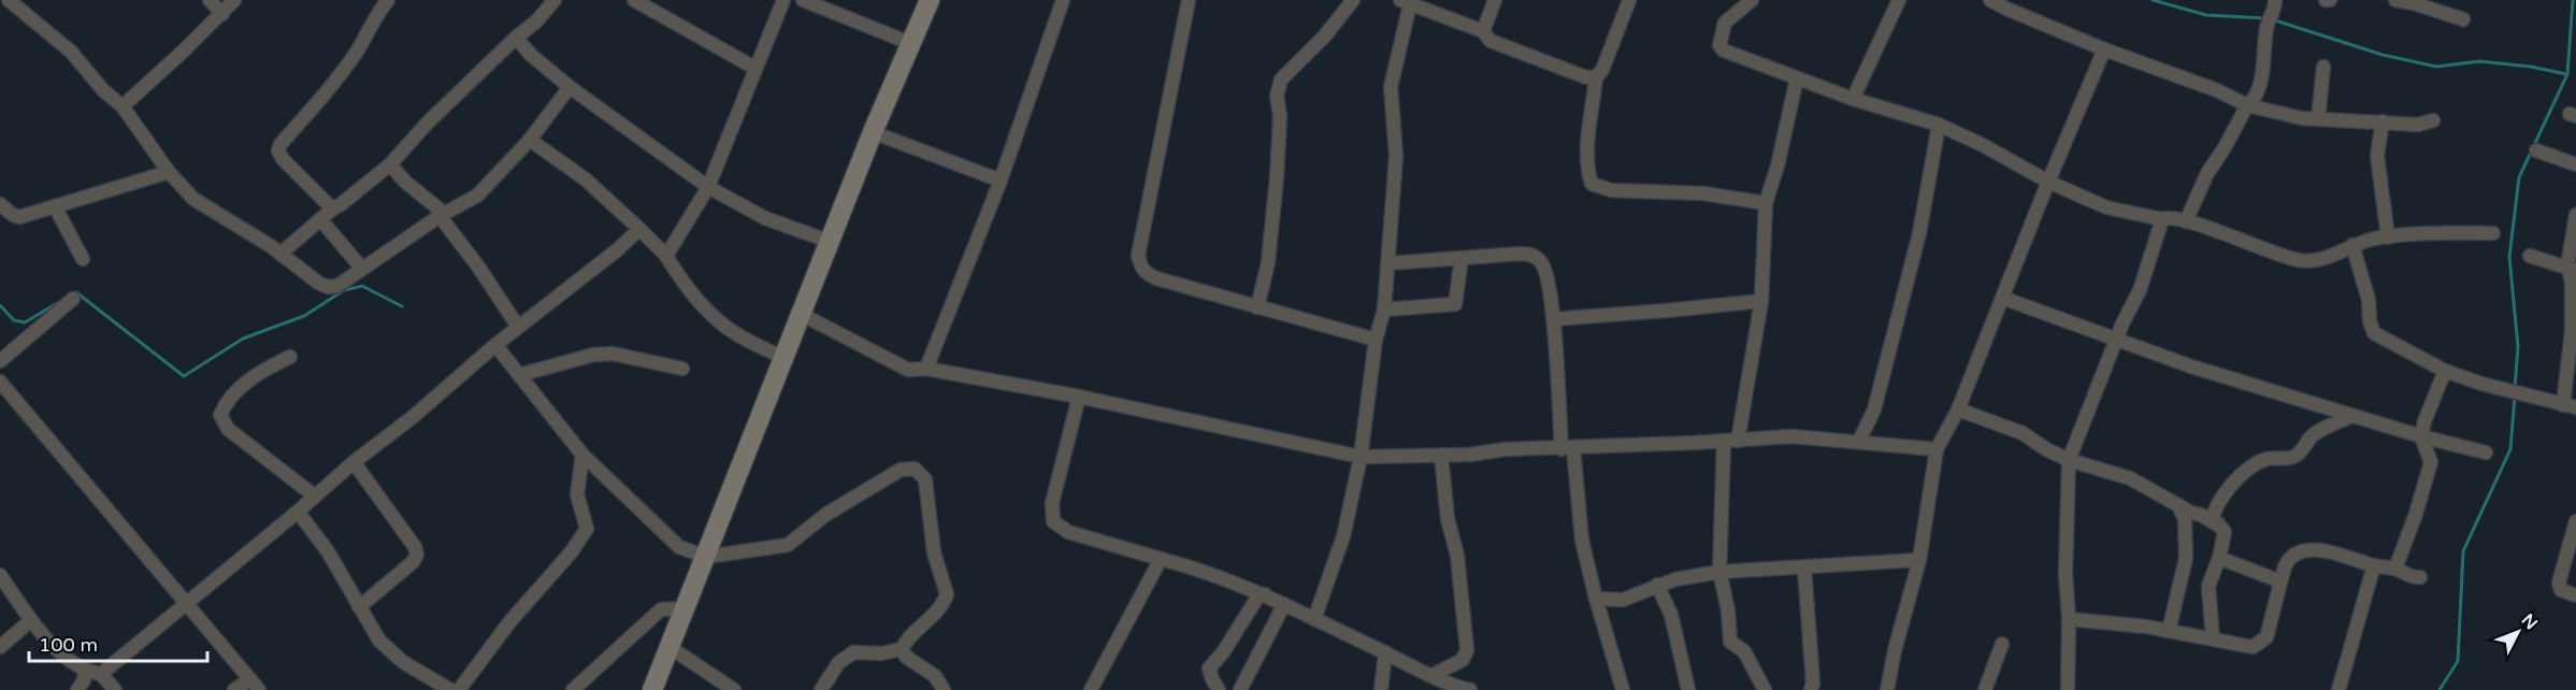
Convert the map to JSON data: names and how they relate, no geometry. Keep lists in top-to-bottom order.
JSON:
{
  "scale_bar": "100 m",
  "north": "top right"
}
